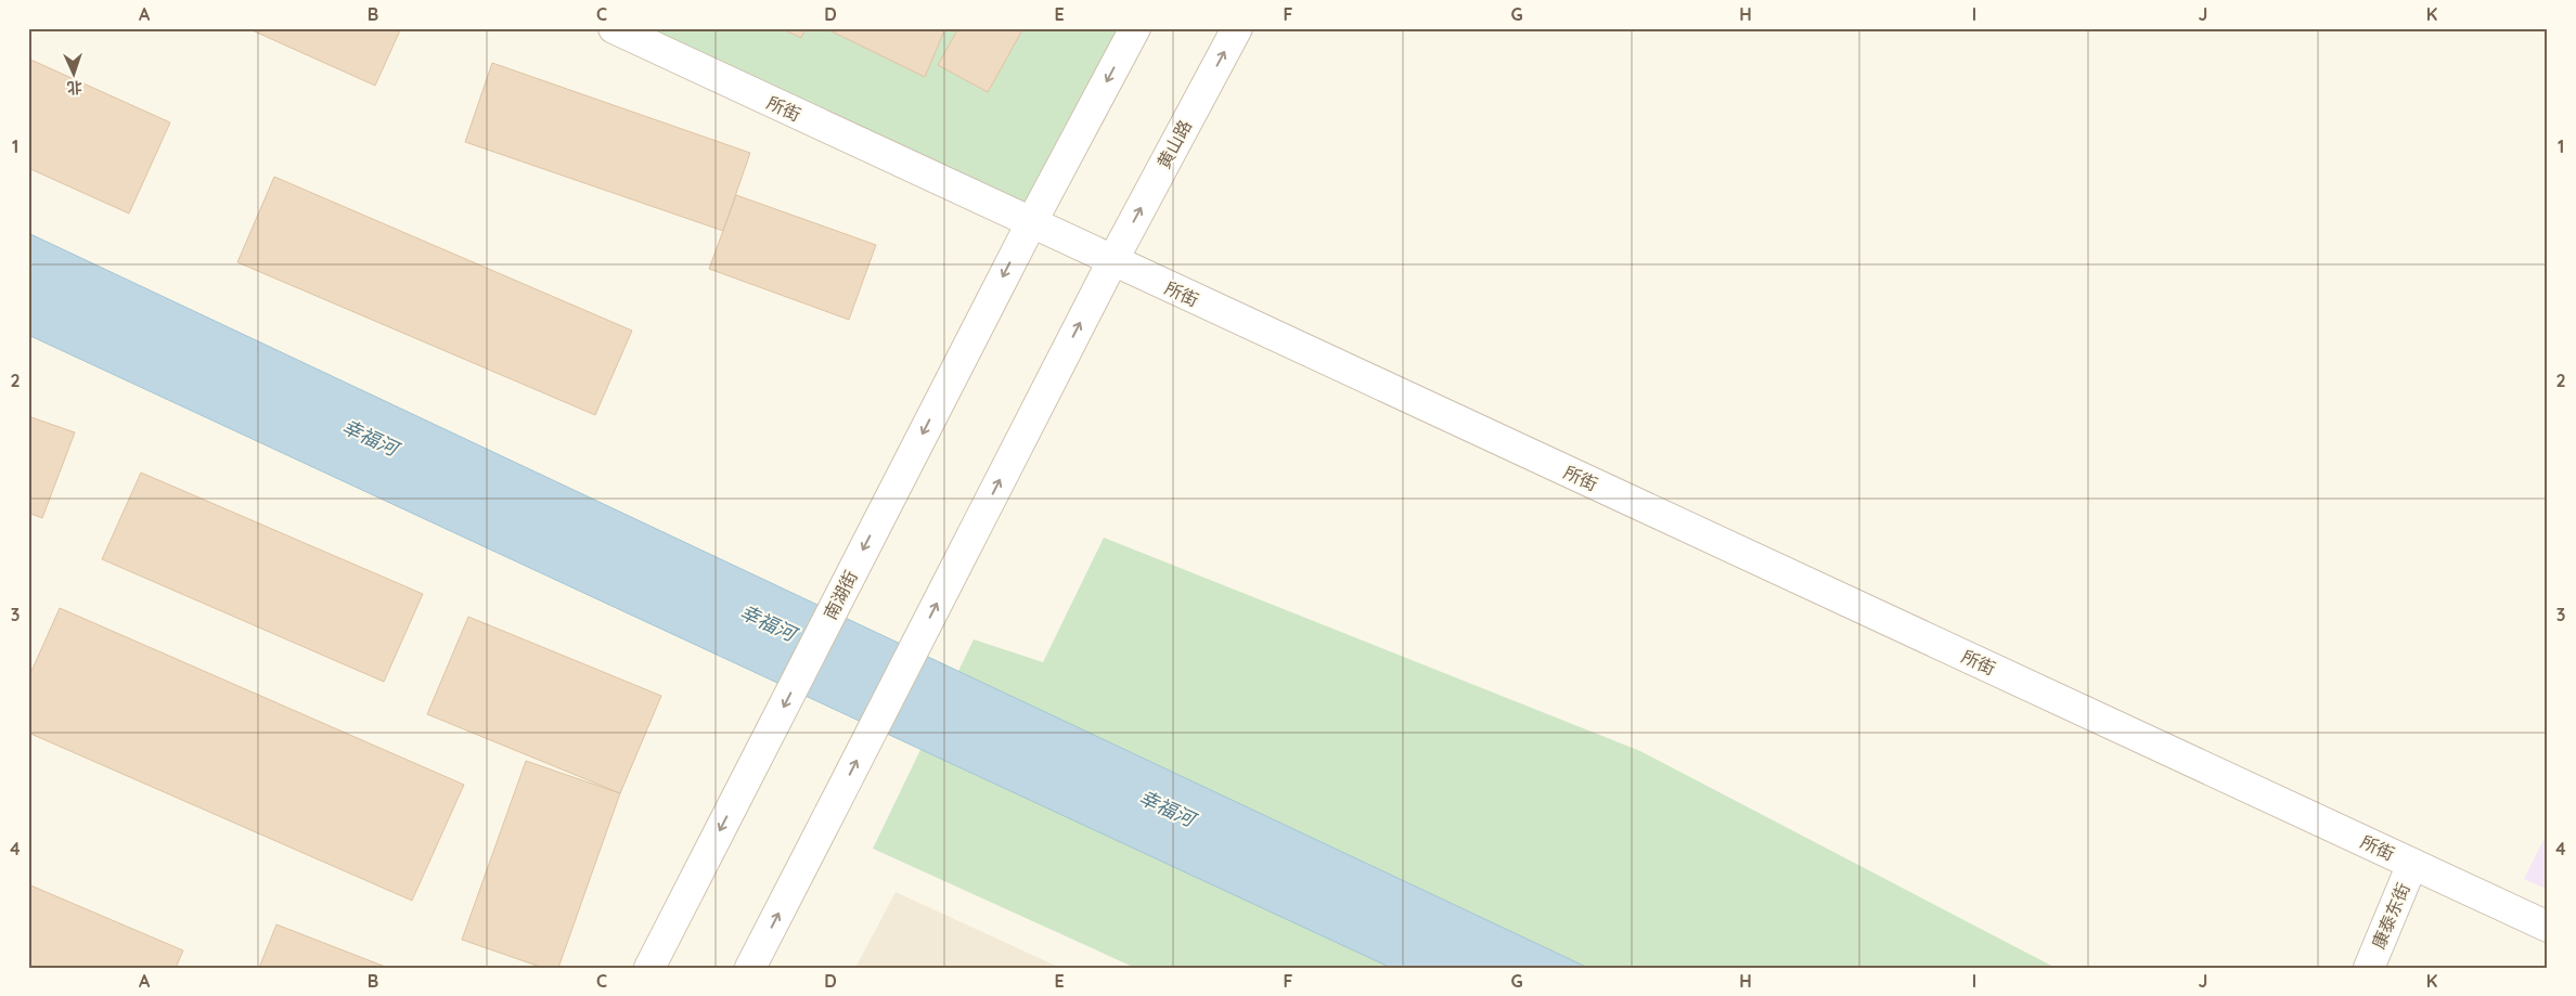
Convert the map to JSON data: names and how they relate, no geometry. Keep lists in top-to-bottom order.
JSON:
{
  "streets": {
    "street": [
      "所街",
      "黄山路",
      "南湖街",
      "康泰东街"
    ]
  },
  "crossings": [
    ["所街", "黄山路"],
    ["所街", "南湖街"],
    ["所街", "康泰东街"]
  ],
  "water": ["幸福河"],
  "north": "bottom",
  "grid": {
    "columns": [
      "A",
      "B",
      "C",
      "D",
      "E",
      "F",
      "G",
      "H",
      "I",
      "J",
      "K"
    ],
    "rows": [
      "1",
      "2",
      "3",
      "4"
    ]
  }
}
